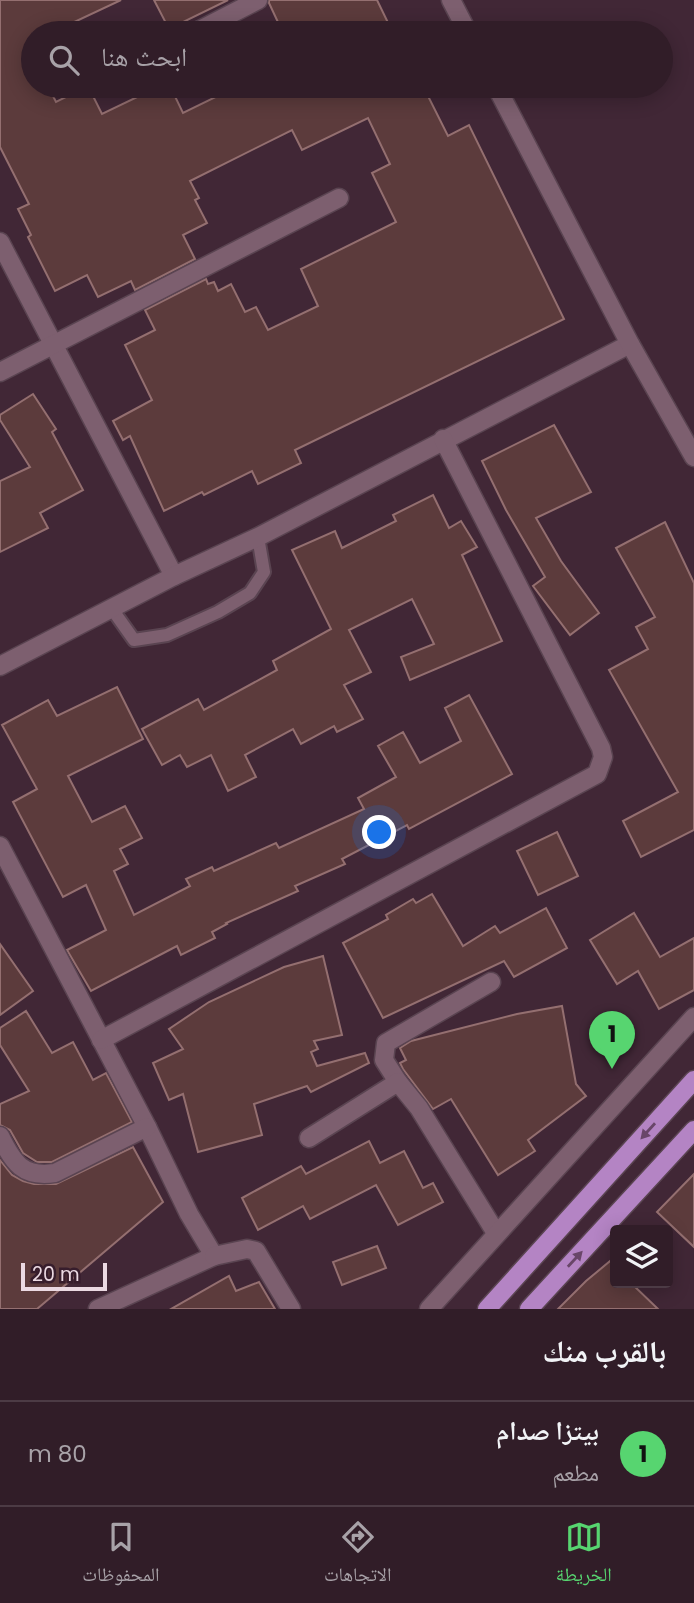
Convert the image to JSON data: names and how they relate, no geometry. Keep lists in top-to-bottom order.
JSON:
{
  "scale_bar": "20 m",
  "page": {
    "search": "ابحث هنا",
    "pins": "1",
    "scale": "20 m",
    "heading": "بالقرب منك",
    "list": [
      {
        "mark": "1",
        "name": "بيتزا صدام",
        "note": "مطعم",
        "value": "80 m"
      }
    ],
    "nav": ["الخريطة", "الاتجاهات", "المحفوظات"]
  }
}
